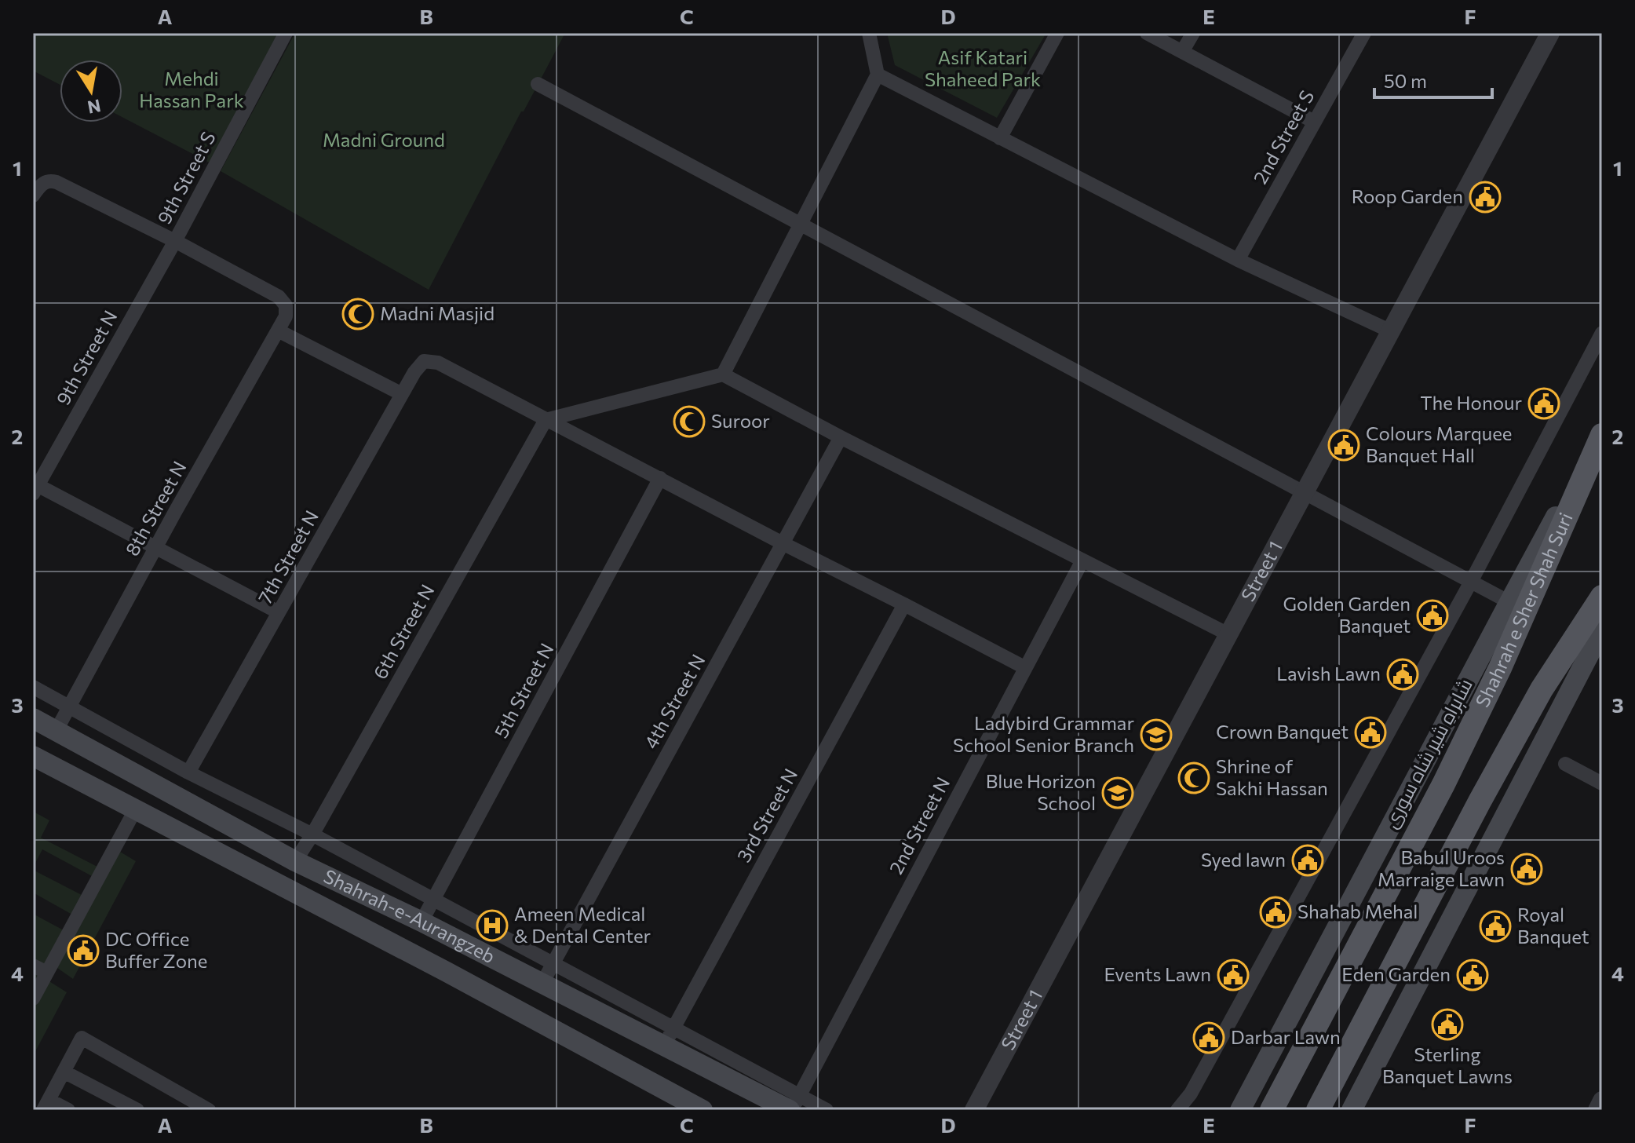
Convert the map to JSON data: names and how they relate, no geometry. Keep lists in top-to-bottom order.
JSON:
{
  "streets": {
    "main road": ["Shahrah e Sher Shah Suri", "شاہراہِ شیر شاہ سوری", "Shahrah-e-Aurangzeb"],
    "street": [
      "2nd Street S",
      "9th Street S",
      "9th Street N",
      "8th Street N",
      "7th Street N",
      "Street 1",
      "6th Street N",
      "5th Street N",
      "4th Street N",
      "3rd Street N",
      "2nd Street N"
    ]
  },
  "crossings": [
    ["9th Street S", "9th Street N"],
    ["9th Street S", "8th Street N"],
    ["9th Street N", "8th Street N"],
    ["8th Street N", "Shahrah-e-Aurangzeb"],
    ["7th Street N", "6th Street N"],
    ["Shahrah e Sher Shah Suri", "شاہراہِ شیر شاہ سوری"],
    ["6th Street N", "Shahrah-e-Aurangzeb"],
    ["5th Street N", "Shahrah-e-Aurangzeb"],
    ["4th Street N", "Shahrah-e-Aurangzeb"],
    ["3rd Street N", "Shahrah-e-Aurangzeb"],
    ["2nd Street N", "Shahrah-e-Aurangzeb"]
  ],
  "parks": ["Asif Katari Shaheed Park", "Mehdi Hassan Park", "Madni Ground"],
  "places": {
    "public building": [
      "Roop Garden",
      "The Honour",
      "Colours Marquee Banquet Hall",
      "Golden Garden Banquet",
      "Lavish Lawn",
      "Crown Banquet",
      "Syed lawn",
      "Babul Uroos Marraige Lawn",
      "Shahab Mehal",
      "Royal Banquet",
      "DC Office Buffer Zone",
      "Events Lawn",
      "Eden Garden",
      "Sterling Banquet Lawns",
      "Darbar Lawn"
    ],
    "mosque": ["Madni Masjid", "Suroor", "Shrine of Sakhi Hassan"],
    "school or university": ["Ladybird Grammar School Senior Branch", "Blue Horizon School"],
    "hospital": ["Ameen Medical & Dental Center"]
  },
  "scale_bar": "50 m",
  "north": "bottom",
  "grid": {
    "columns": [
      "A",
      "B",
      "C",
      "D",
      "E",
      "F"
    ],
    "rows": [
      "1",
      "2",
      "3",
      "4"
    ]
  }
}
